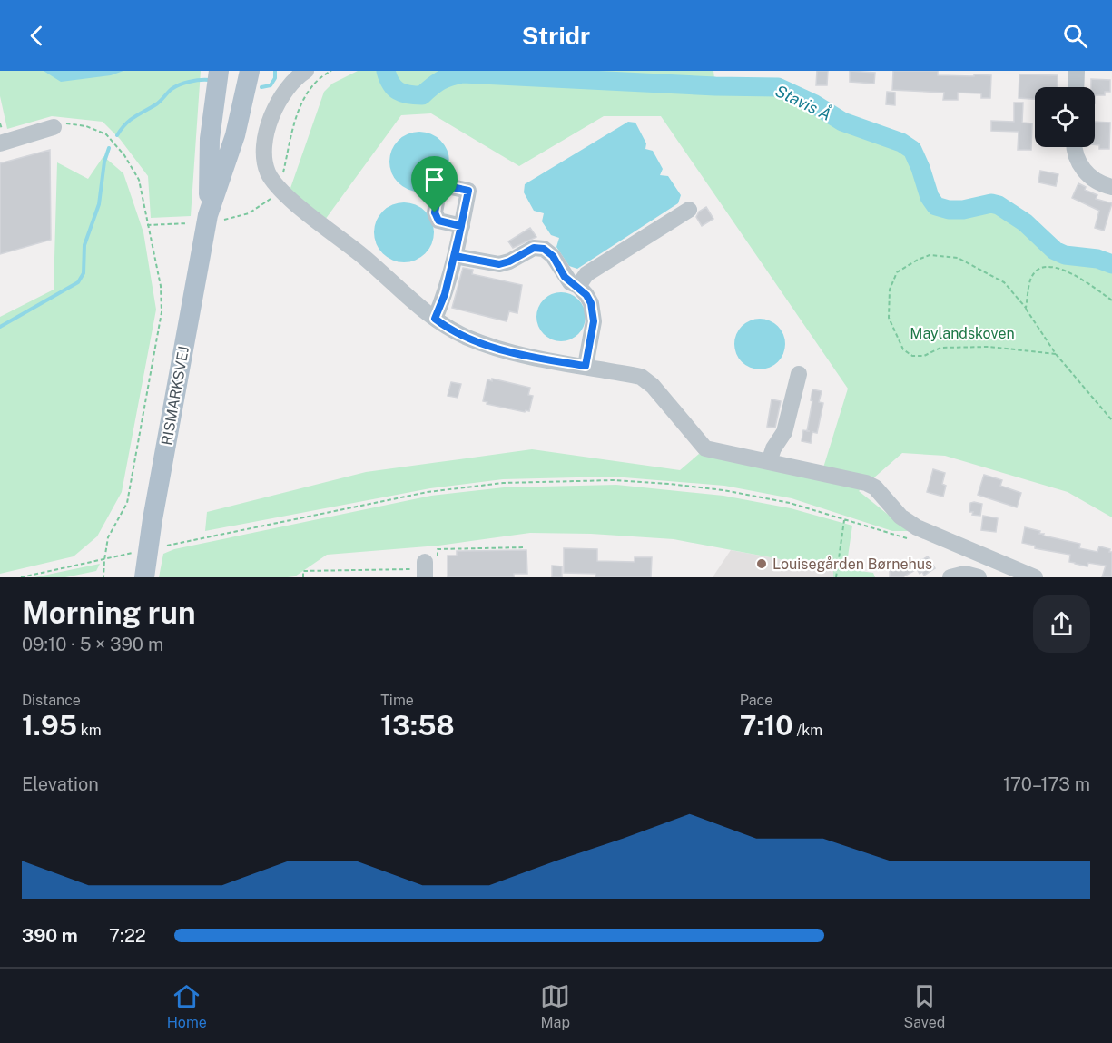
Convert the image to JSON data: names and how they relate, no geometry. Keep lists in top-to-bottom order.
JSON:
{
  "streets": {
    "main road": ["RISMARKSVEJ"]
  },
  "water": ["Stavis Å"],
  "parks": ["Maylandskoven"],
  "places": ["Louisegården Børnehus"],
  "page": {
    "header": "Stridr",
    "heading": ["Morning run", "09:10 · 5 × 390 m"],
    "stats": [
      ["Distance", "1.95 km"],
      ["Time", "13:58"],
      ["Pace", "7:10 /km"]
    ],
    "chart": ["Elevation", "170–173 m"],
    "list": [
      {
        "name": "390 m",
        "note": "7:22"
      }
    ],
    "tabs": ["Home", "Map", "Saved"]
  }
}
